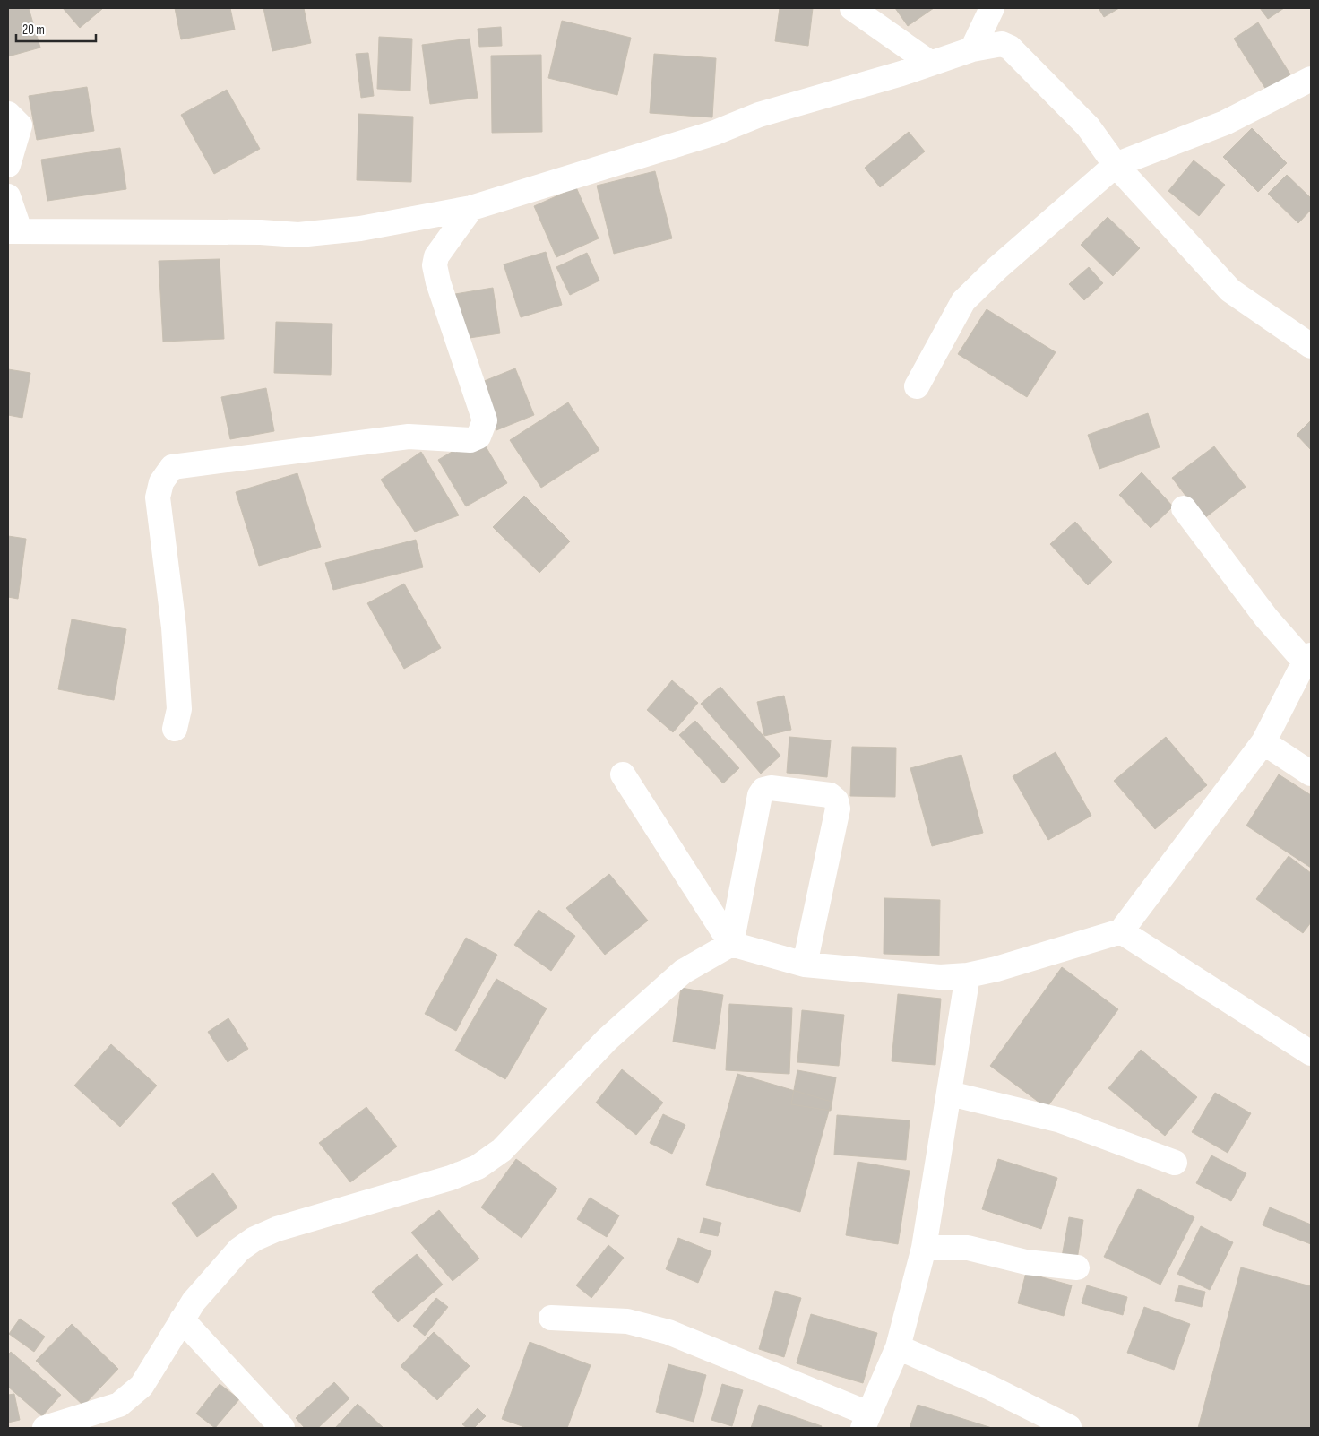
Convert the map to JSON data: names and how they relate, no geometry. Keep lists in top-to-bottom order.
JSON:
{
  "scale_bar": "20 m"
}
